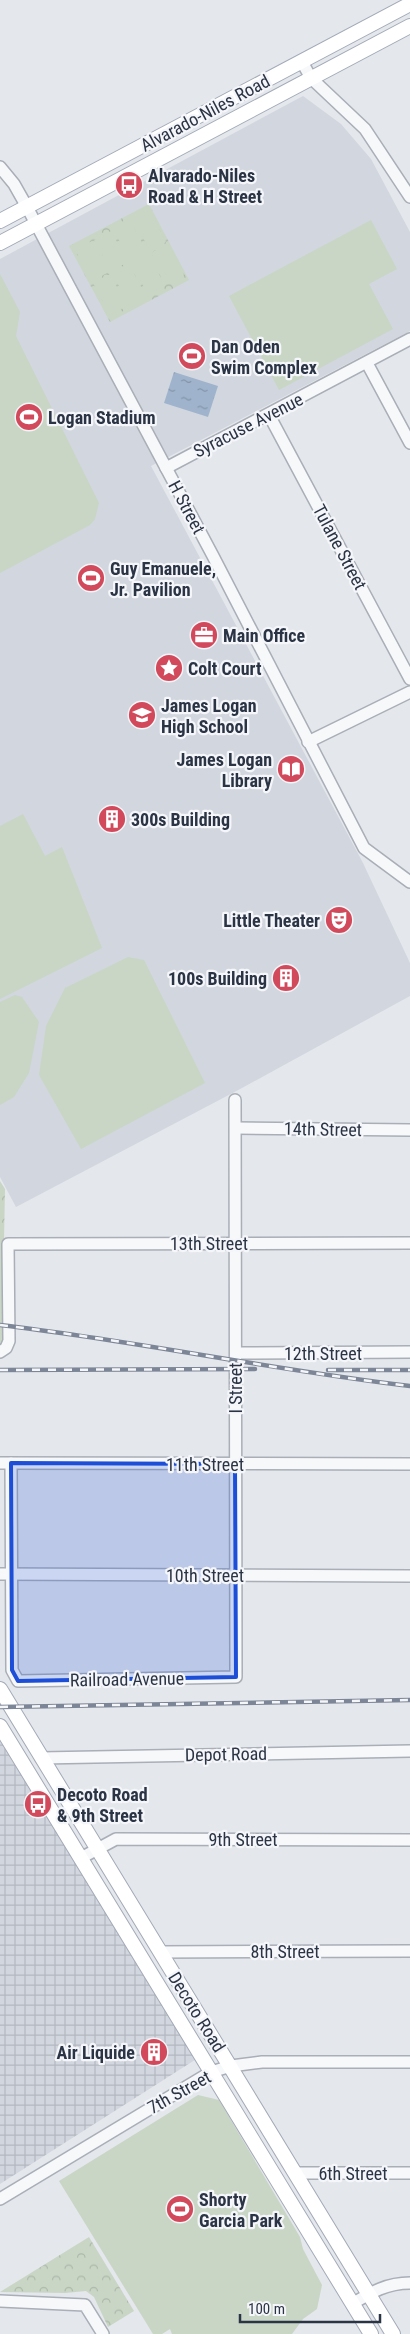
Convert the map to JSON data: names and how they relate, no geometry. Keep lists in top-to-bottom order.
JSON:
{
  "streets": {
    "main road": ["Alvarado-Niles Road", "Decoto Road"],
    "street": [
      "Syracuse Avenue",
      "H Street",
      "Tulane Street",
      "14th Street",
      "13th Street",
      "12th Street",
      "I Street",
      "11th Street",
      "10th Street",
      "Railroad Avenue",
      "Depot Road",
      "9th Street",
      "8th Street",
      "7th Street",
      "6th Street"
    ]
  },
  "crossings": [
    ["Alvarado-Niles Road", "H Street"],
    ["Syracuse Avenue", "H Street"],
    ["Syracuse Avenue", "Tulane Street"],
    ["14th Street", "I Street"],
    ["13th Street", "I Street"],
    ["12th Street", "I Street"],
    ["I Street", "11th Street"],
    ["I Street", "10th Street"],
    ["I Street", "Railroad Avenue"],
    ["10th Street", "Railroad Avenue"],
    ["Depot Road", "Decoto Road"],
    ["9th Street", "Decoto Road"],
    ["8th Street", "Decoto Road"],
    ["Decoto Road", "7th Street"],
    ["Decoto Road", "6th Street"]
  ],
  "places": {
    "bus stop": ["Alvarado-Niles Road & H Street", "Decoto Road & 9th Street"],
    "sports": [
      "Dan Oden Swim Complex",
      "Logan Stadium",
      "Guy Emanuele, Jr. Pavilion",
      "Shorty Garcia Park"
    ],
    "office": ["Main Office"],
    "place": ["Colt Court"],
    "school or university": ["James Logan High School"],
    "library": ["James Logan Library"],
    "building": ["300s Building", "100s Building", "Air Liquide"],
    "theatre": ["Little Theater"]
  },
  "scale_bar": "100 m"
}
